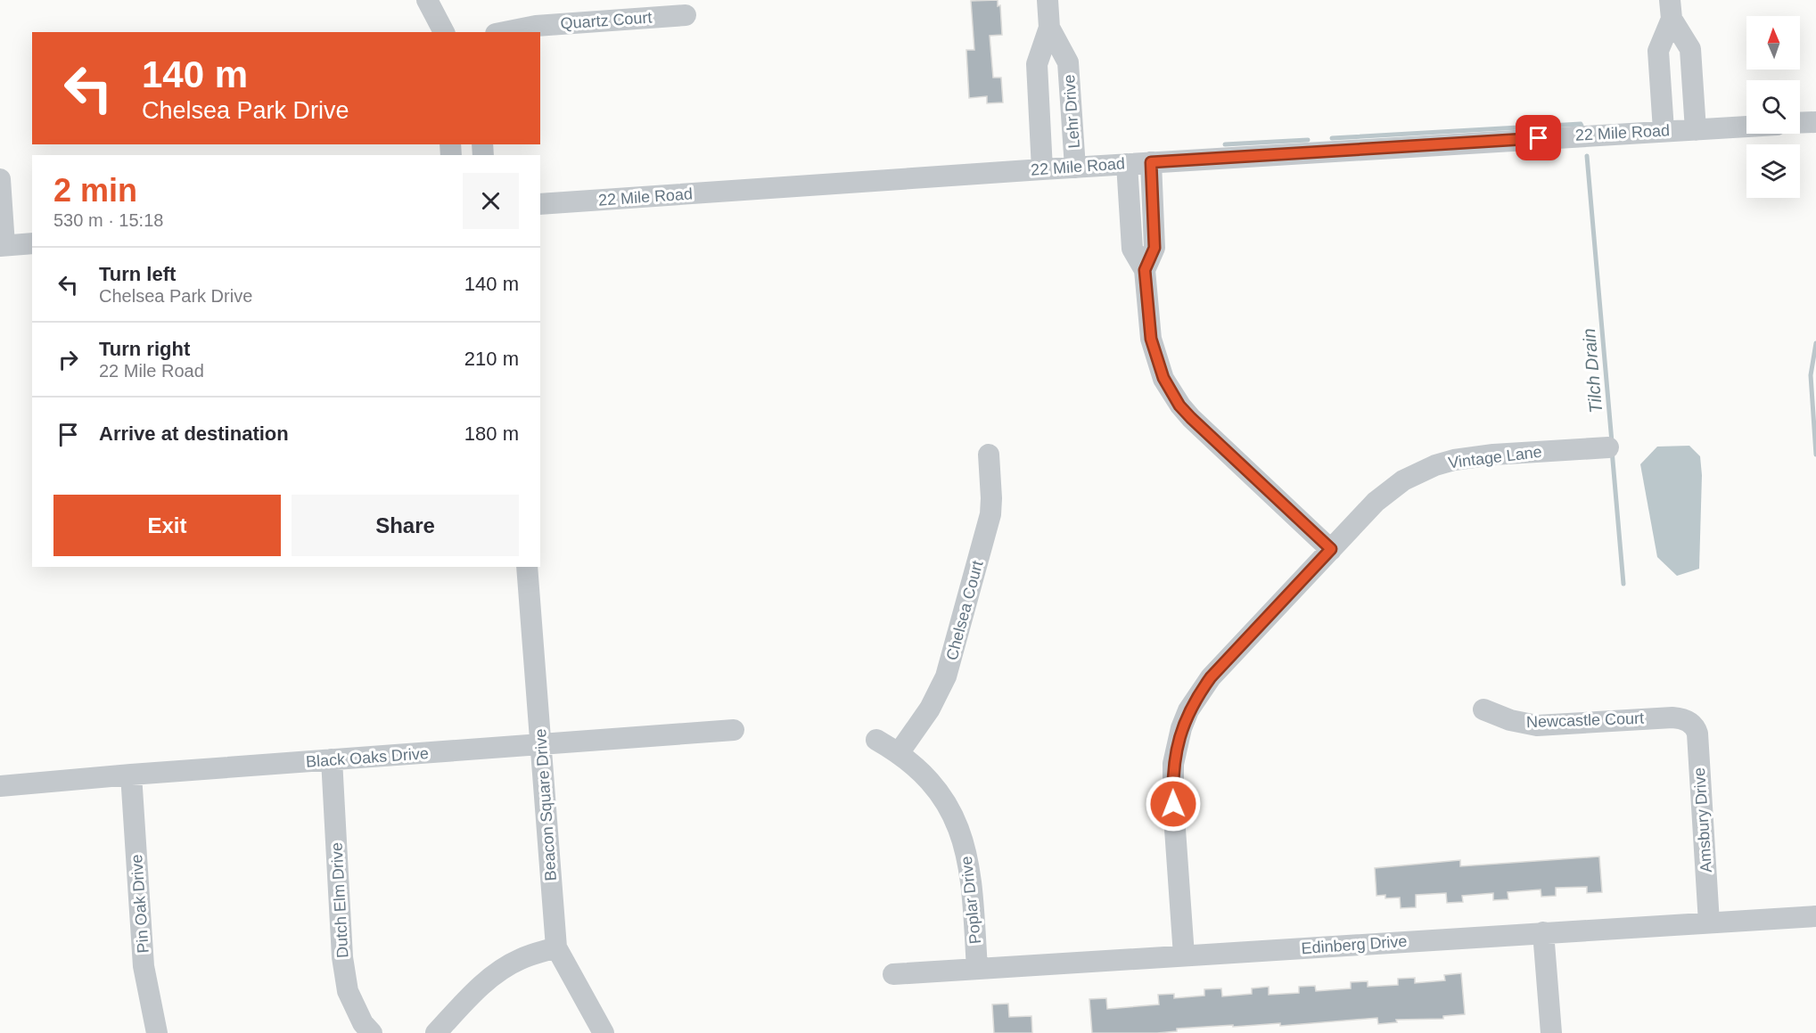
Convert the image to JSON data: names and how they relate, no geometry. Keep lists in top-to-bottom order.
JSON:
{
  "streets": {
    "street": [
      "Quartz Court",
      "Lehr Drive",
      "22 Mile Road",
      "Vintage Lane",
      "Chelsea Court",
      "Newcastle Court",
      "Black Oaks Drive",
      "Beacon Square Drive",
      "Amsbury Drive",
      "Dutch Elm Drive",
      "Poplar Drive",
      "Pin Oak Drive",
      "Edinberg Drive"
    ]
  },
  "crossings": [
    ["Lehr Drive", "22 Mile Road"],
    ["Vintage Lane", "Edinberg Drive"],
    ["Chelsea Court", "Poplar Drive"],
    ["Newcastle Court", "Amsbury Drive"],
    ["Black Oaks Drive", "Beacon Square Drive"],
    ["Black Oaks Drive", "Dutch Elm Drive"],
    ["Black Oaks Drive", "Pin Oak Drive"],
    ["Amsbury Drive", "Edinberg Drive"],
    ["Poplar Drive", "Edinberg Drive"]
  ],
  "water": ["Tilch Drain"],
  "north": "top",
  "page": {
    "turn": ["140 m", "Chelsea Park Drive"],
    "heading": ["2 min", "530 m · 15:18"],
    "list": [
      {
        "name": "Turn left",
        "note": "Chelsea Park Drive",
        "value": "140 m"
      },
      {
        "name": "Turn right",
        "note": "22 Mile Road",
        "value": "210 m"
      },
      {
        "name": "Arrive at destination",
        "value": "180 m"
      }
    ],
    "buttons": ["Exit", "Share"]
  }
}
